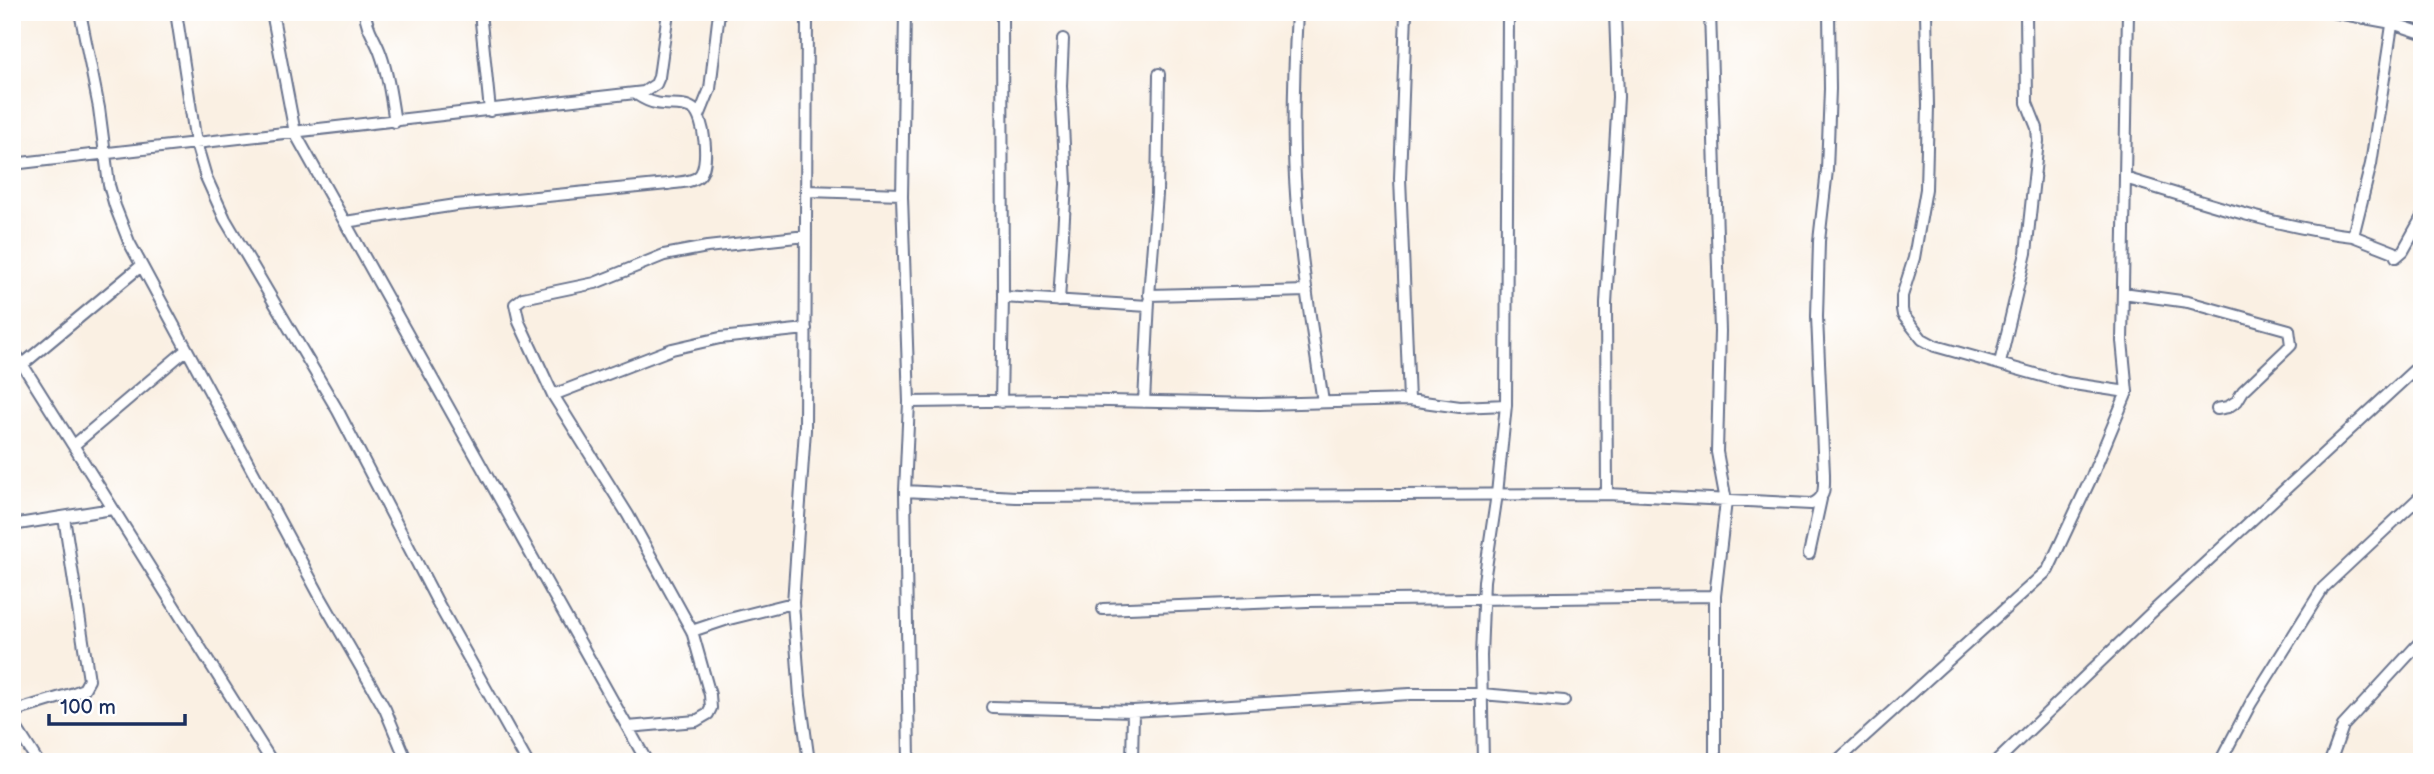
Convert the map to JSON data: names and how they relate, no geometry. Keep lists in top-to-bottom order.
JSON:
{
  "scale_bar": "100 m"
}
